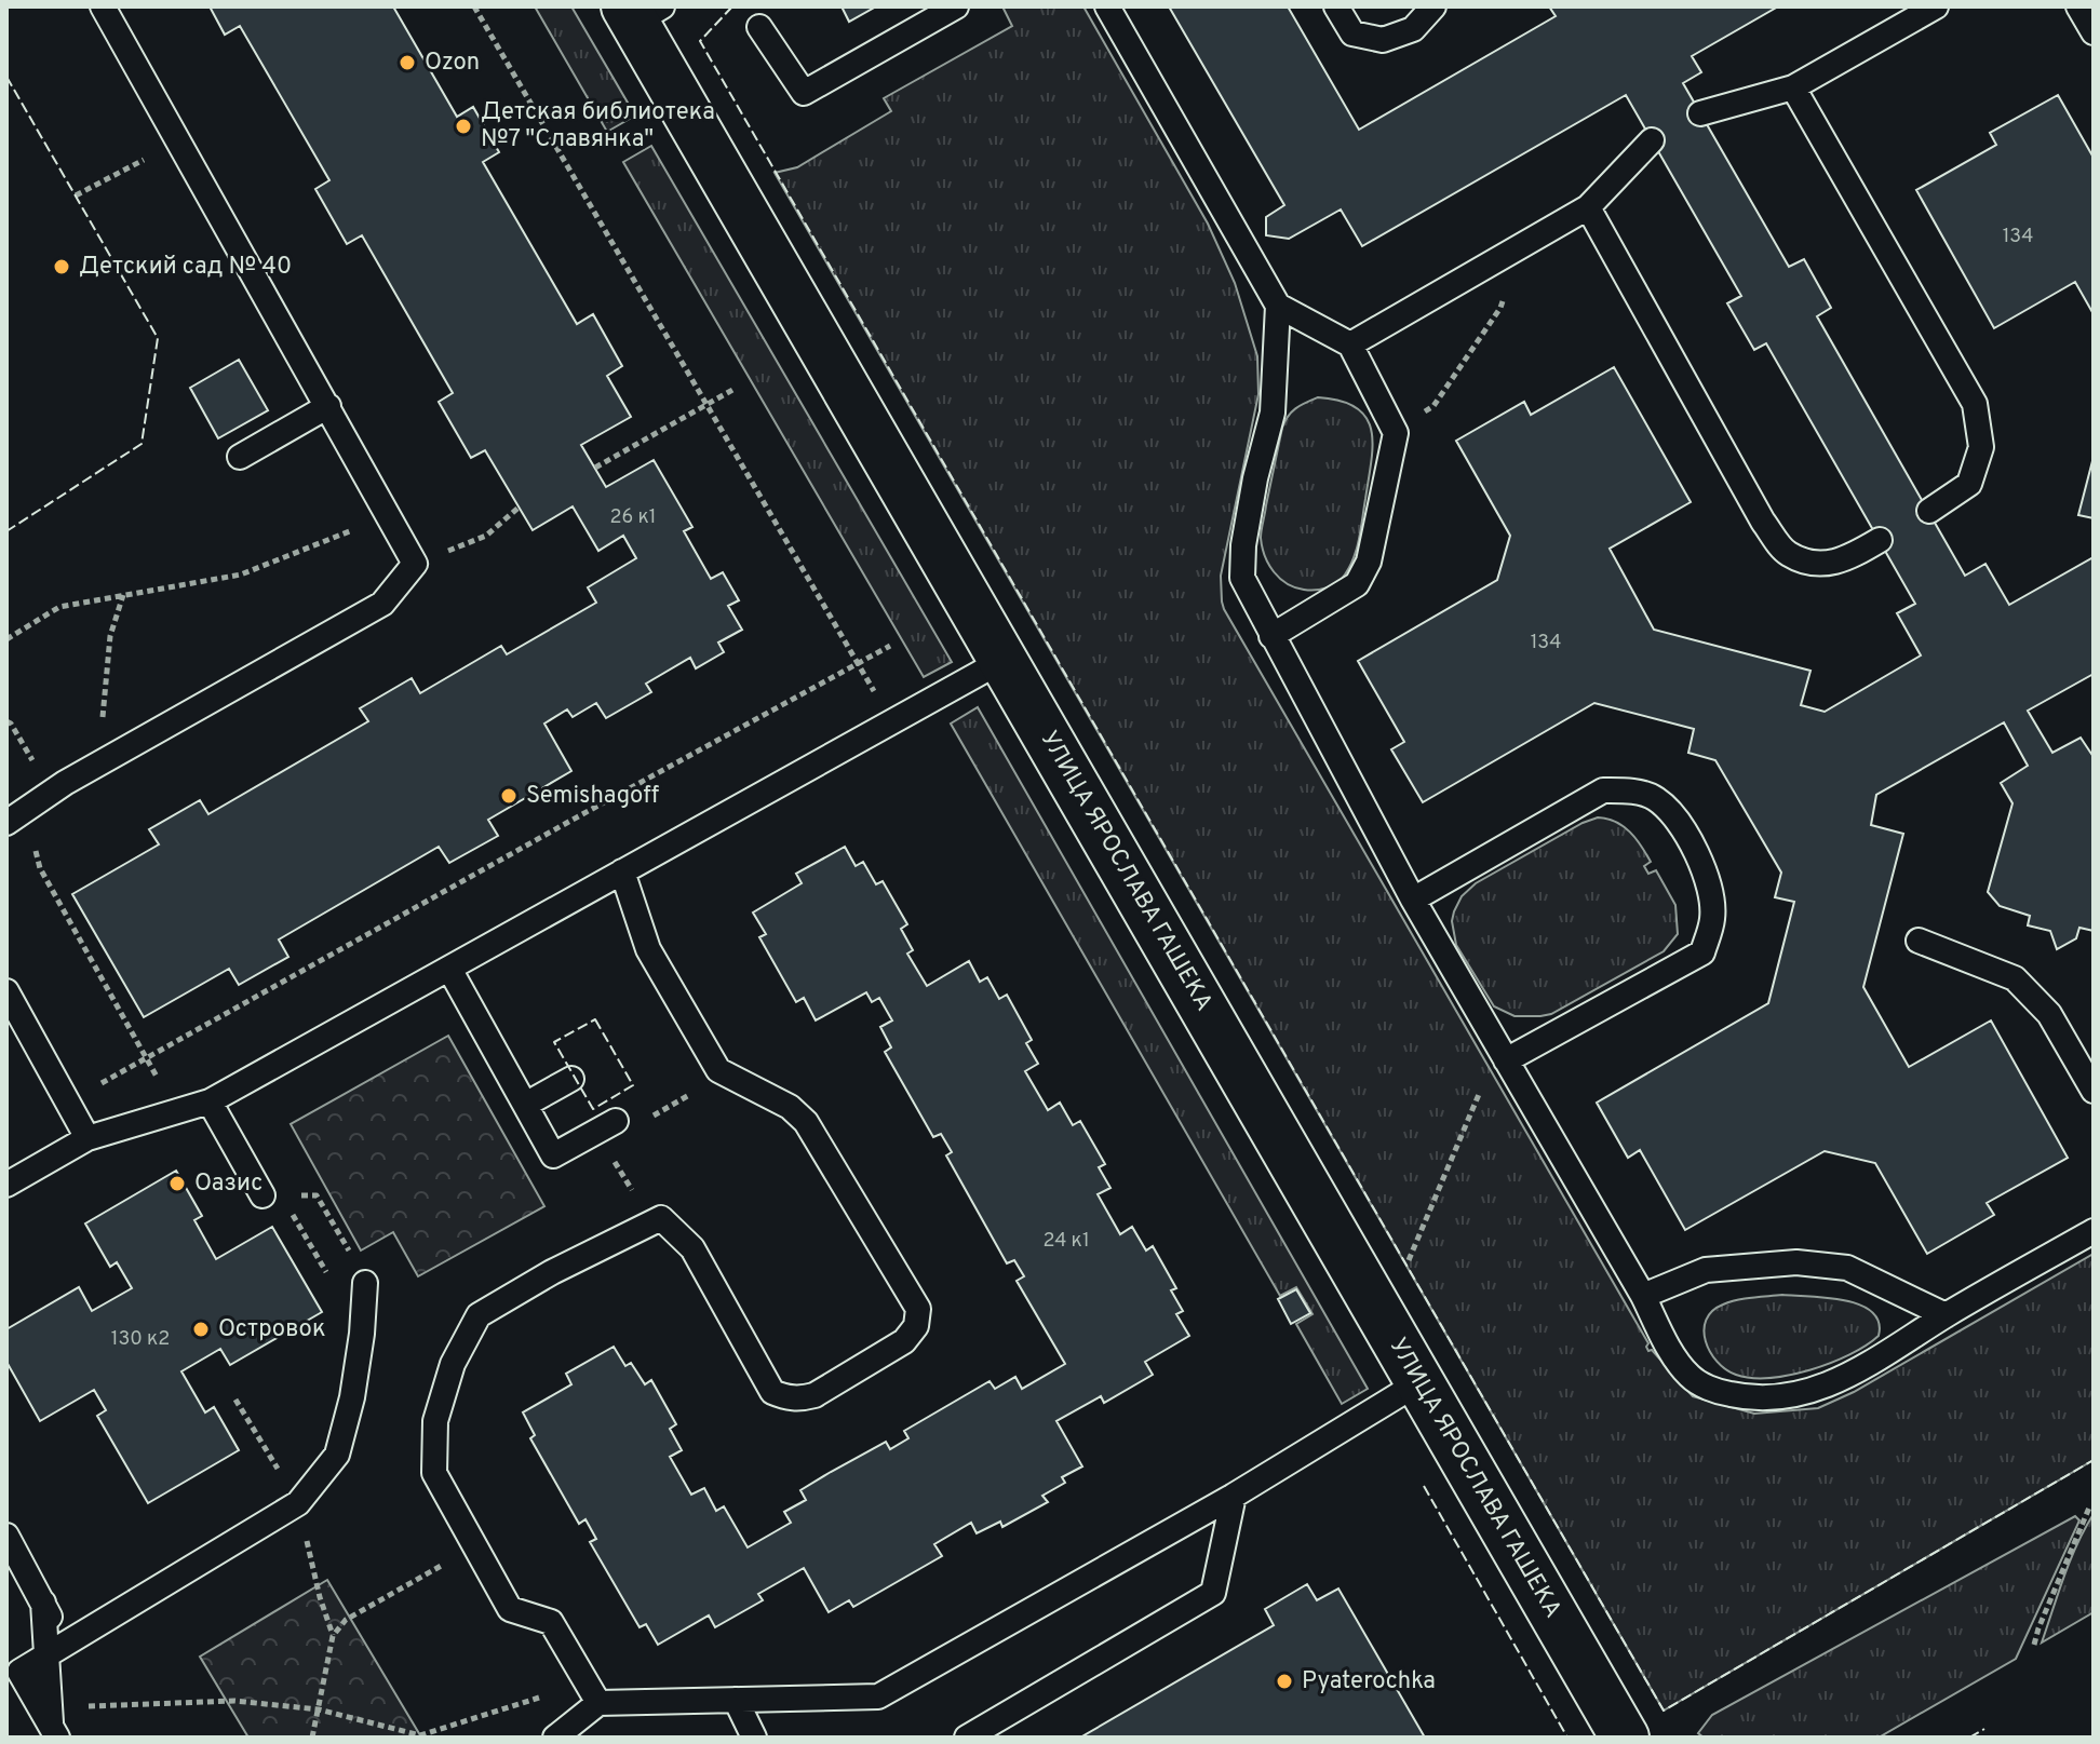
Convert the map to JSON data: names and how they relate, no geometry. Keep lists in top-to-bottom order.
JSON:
{
  "streets": {
    "street": ["УЛИЦА ЯРОСЛАВА ГАШЕКА"]
  },
  "places": [
    "Ozon",
    "Детская библиотека №7 \"Славянка\"",
    "Детский сад № 40",
    "Semishagoff",
    "Оазис",
    "Островок",
    "Pyaterochka"
  ],
  "house_numbers": [
    "134",
    "26 к1",
    "134",
    "24 к1",
    "130 к2"
  ]
}
